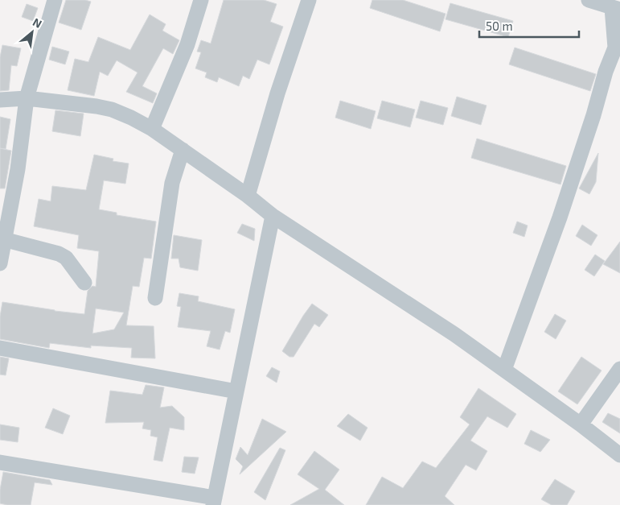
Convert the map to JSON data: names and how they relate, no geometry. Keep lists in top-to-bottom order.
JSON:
{
  "scale_bar": "50 m",
  "north": "top right"
}
